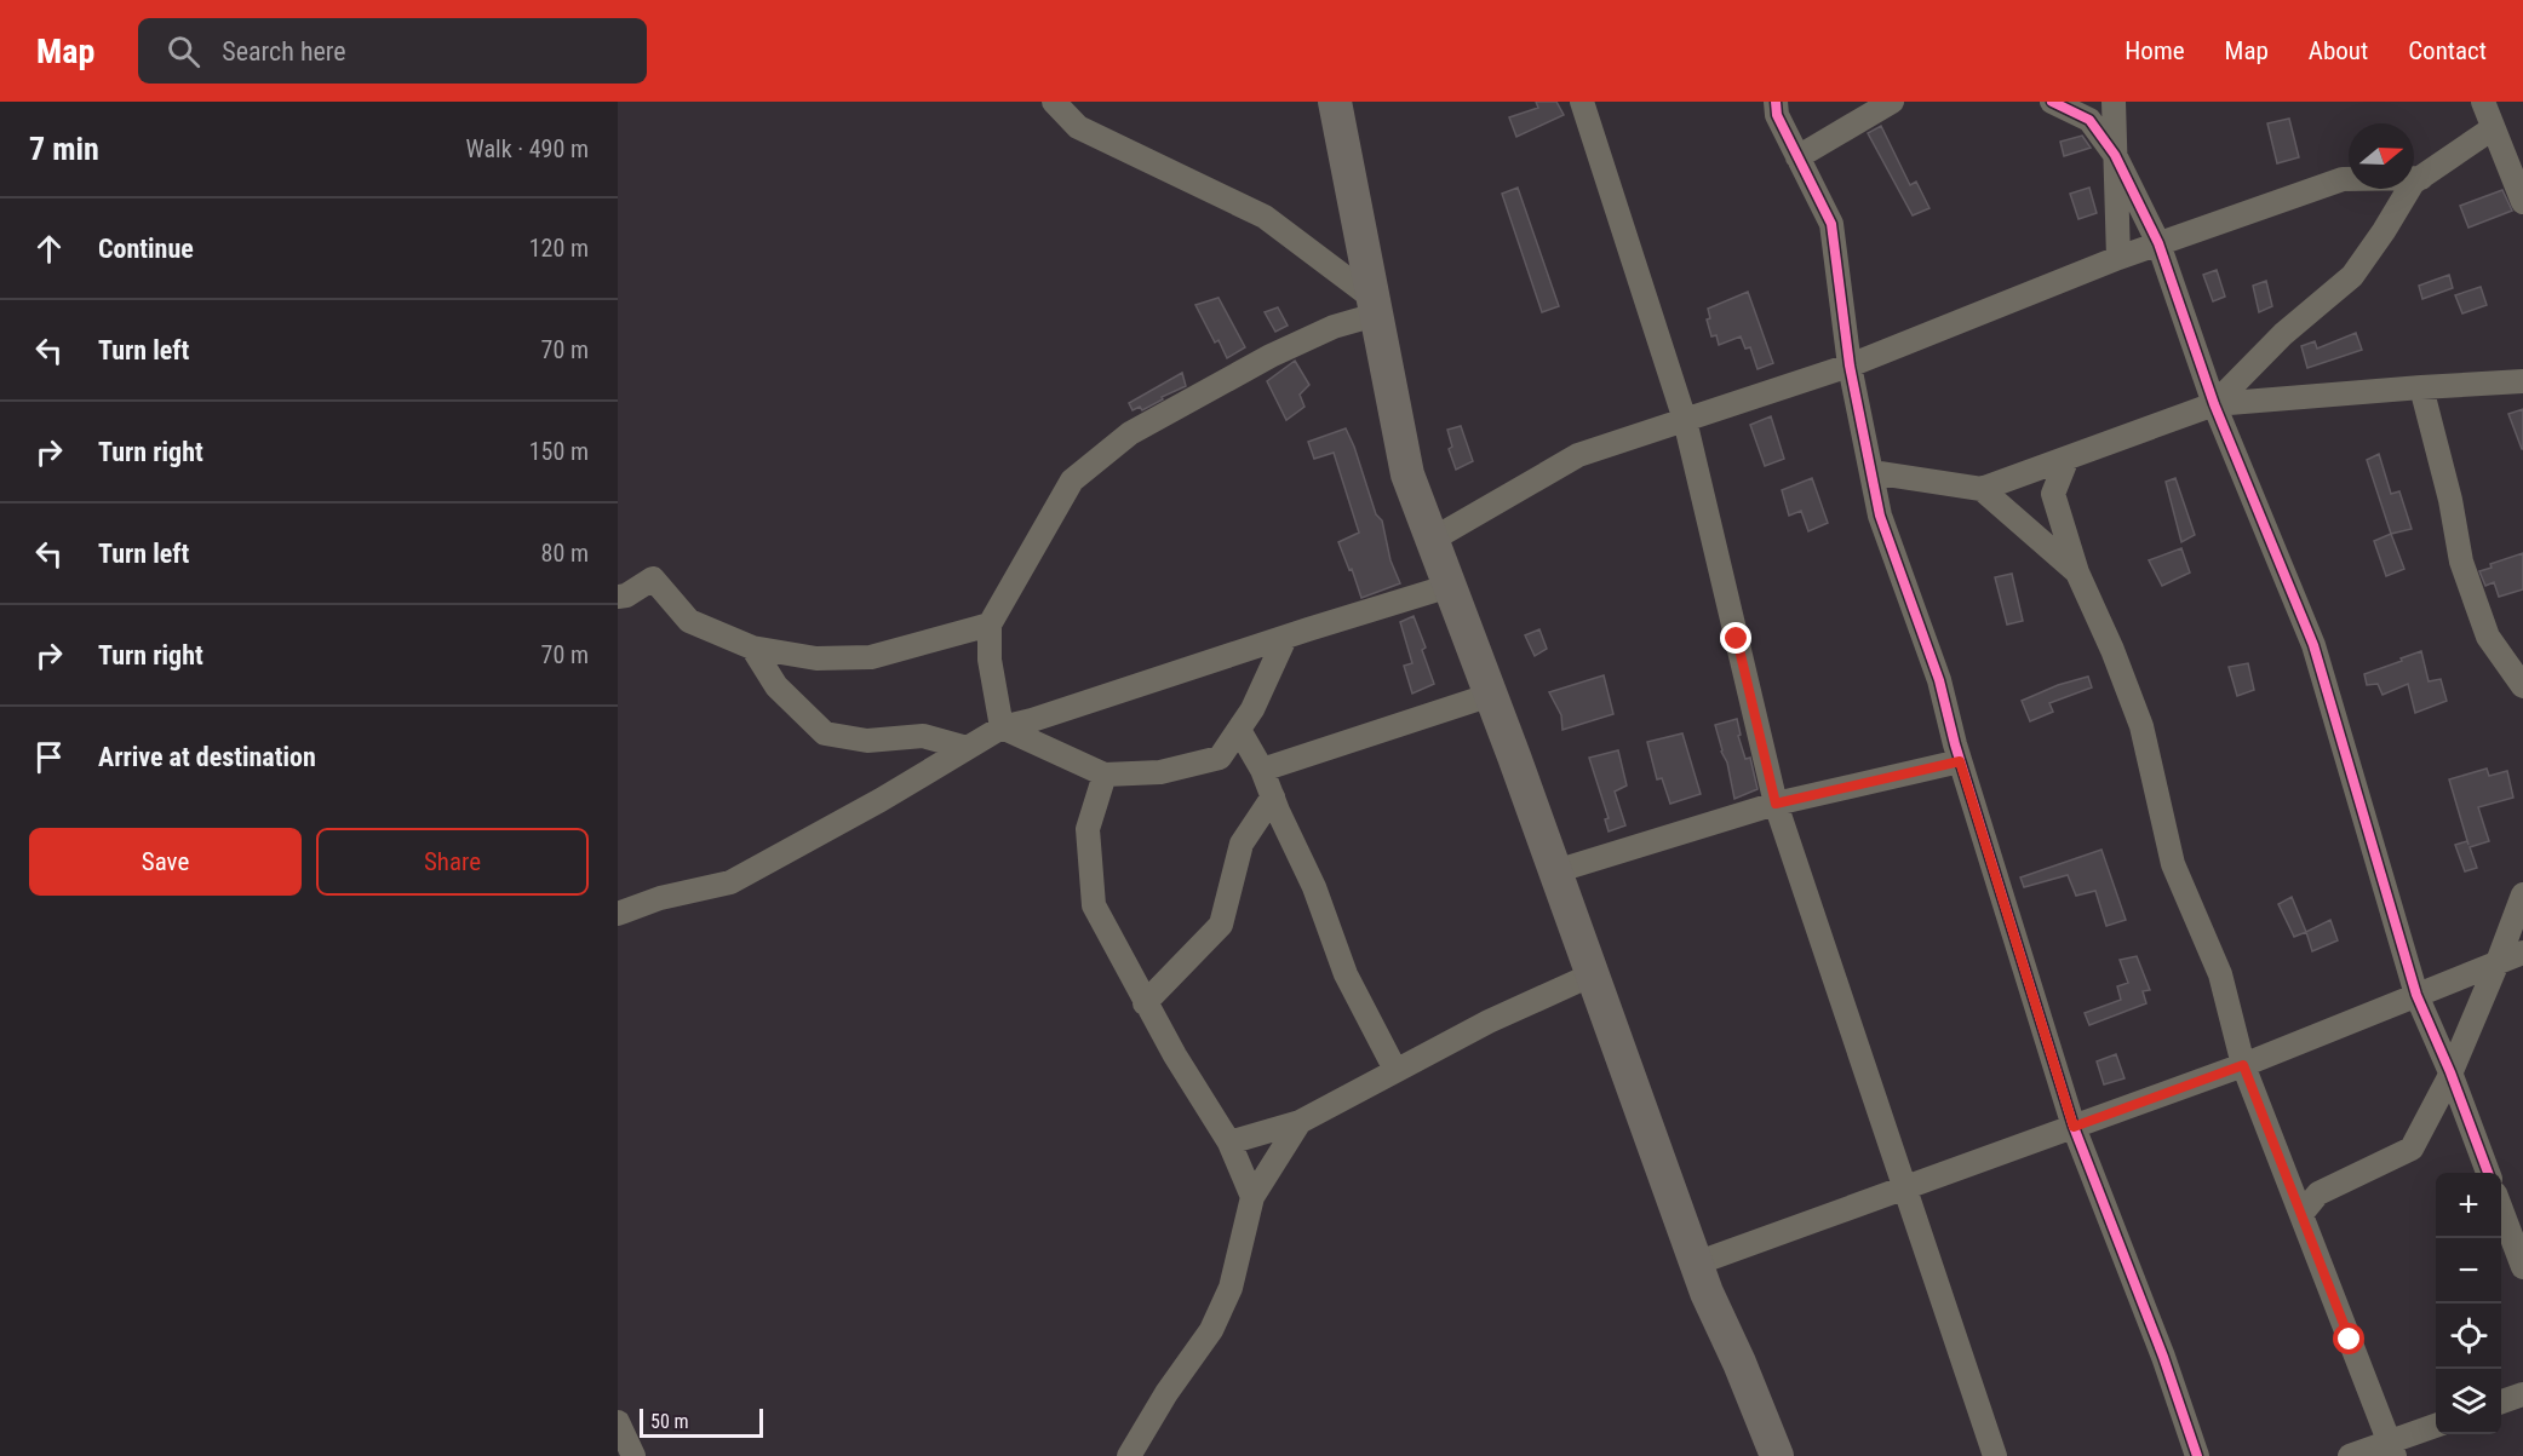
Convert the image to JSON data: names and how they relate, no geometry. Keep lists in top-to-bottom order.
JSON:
{
  "scale_bar": "50 m",
  "north": "right",
  "page": {
    "header": "Map",
    "search": "Search here",
    "nav": [
      "Home",
      "Map",
      "About",
      "Contact"
    ],
    "heading": ["7 min", "Walk · 490 m"],
    "list": [
      ["Continue", "120 m"],
      ["Turn left", "70 m"],
      ["Turn right", "150 m"],
      ["Turn left", "80 m"],
      ["Turn right", "70 m"],
      "Arrive at destination"
    ],
    "buttons": ["Save", "Share"],
    "map_buttons": ["+", "−"],
    "scale": "50 m"
  }
}
